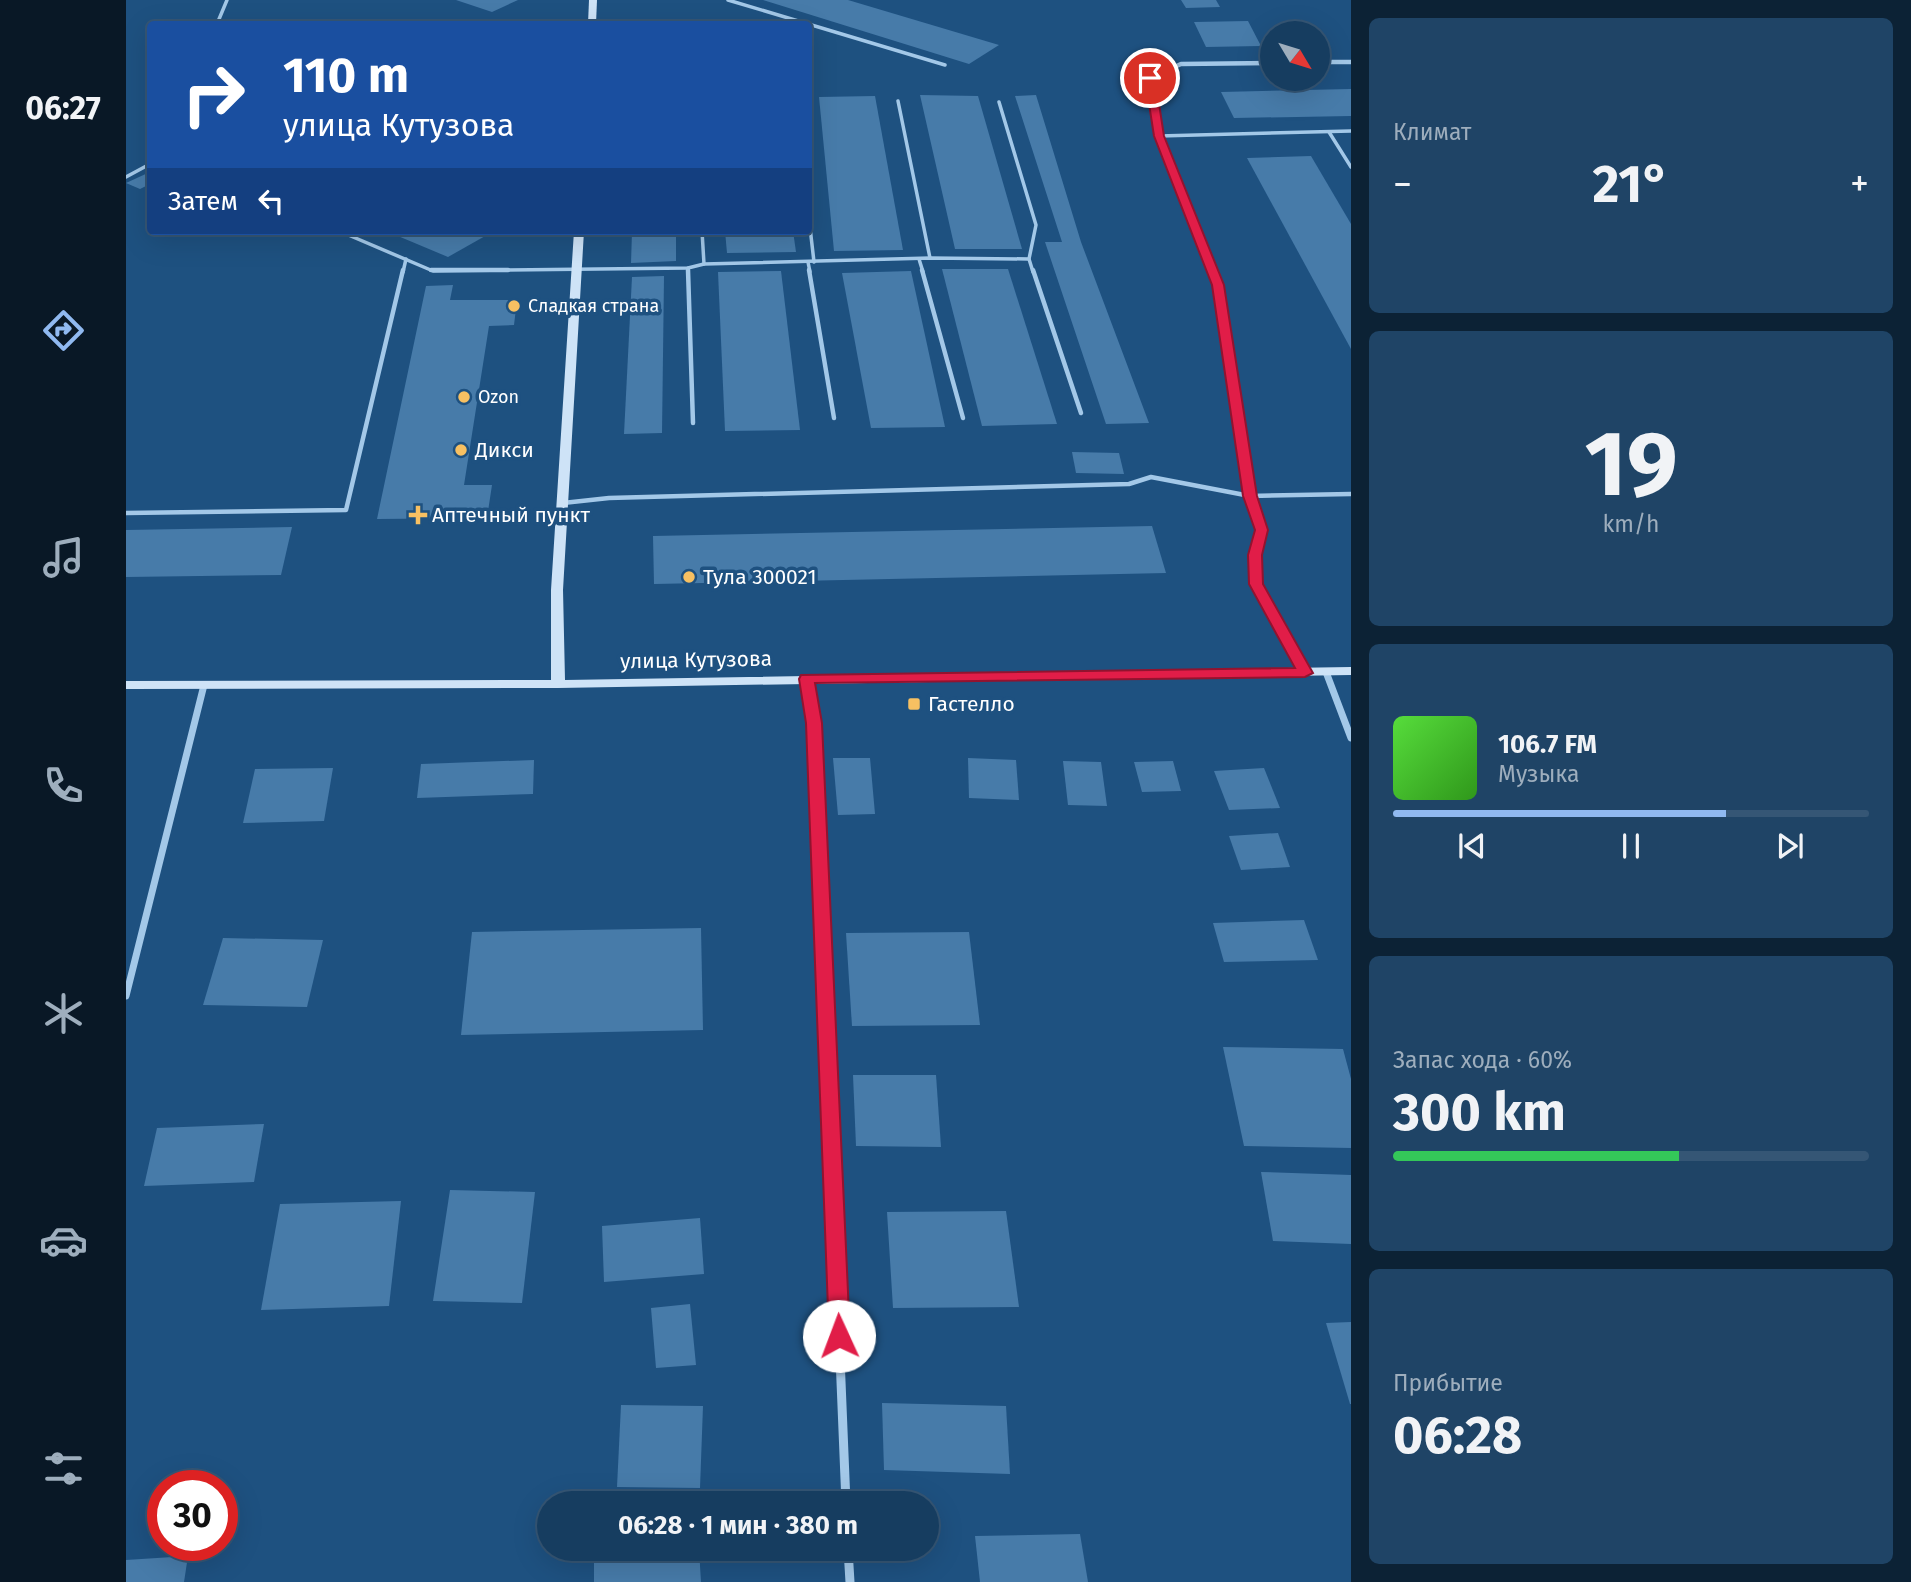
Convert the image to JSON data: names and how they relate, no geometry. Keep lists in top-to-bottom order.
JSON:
{
  "streets": {
    "main road": ["улица Кутузова"]
  },
  "places": {
    "other": [
      "Сладкая страна",
      "Ozon",
      "Дикси",
      "Тула 300021"
    ],
    "health": ["Аптечный пункт"],
    "transit": ["Гастелло"]
  },
  "north": "bottom right",
  "page": {
    "tabs": "06:27",
    "tile": [
      "Климат",
      ["19", "km/h"],
      ["Запас хода · 60%", "300 km"],
      ["Прибытие", "06:28"]
    ],
    "turn": ["110 m", "улица Кутузова"],
    "heat": ["−", "21°", "+"],
    "then": "Затем",
    "song": ["106.7 FM", "Музыка"],
    "limit": "30",
    "trip": "06:28 · 1 мин · 380 m"
  }
}
